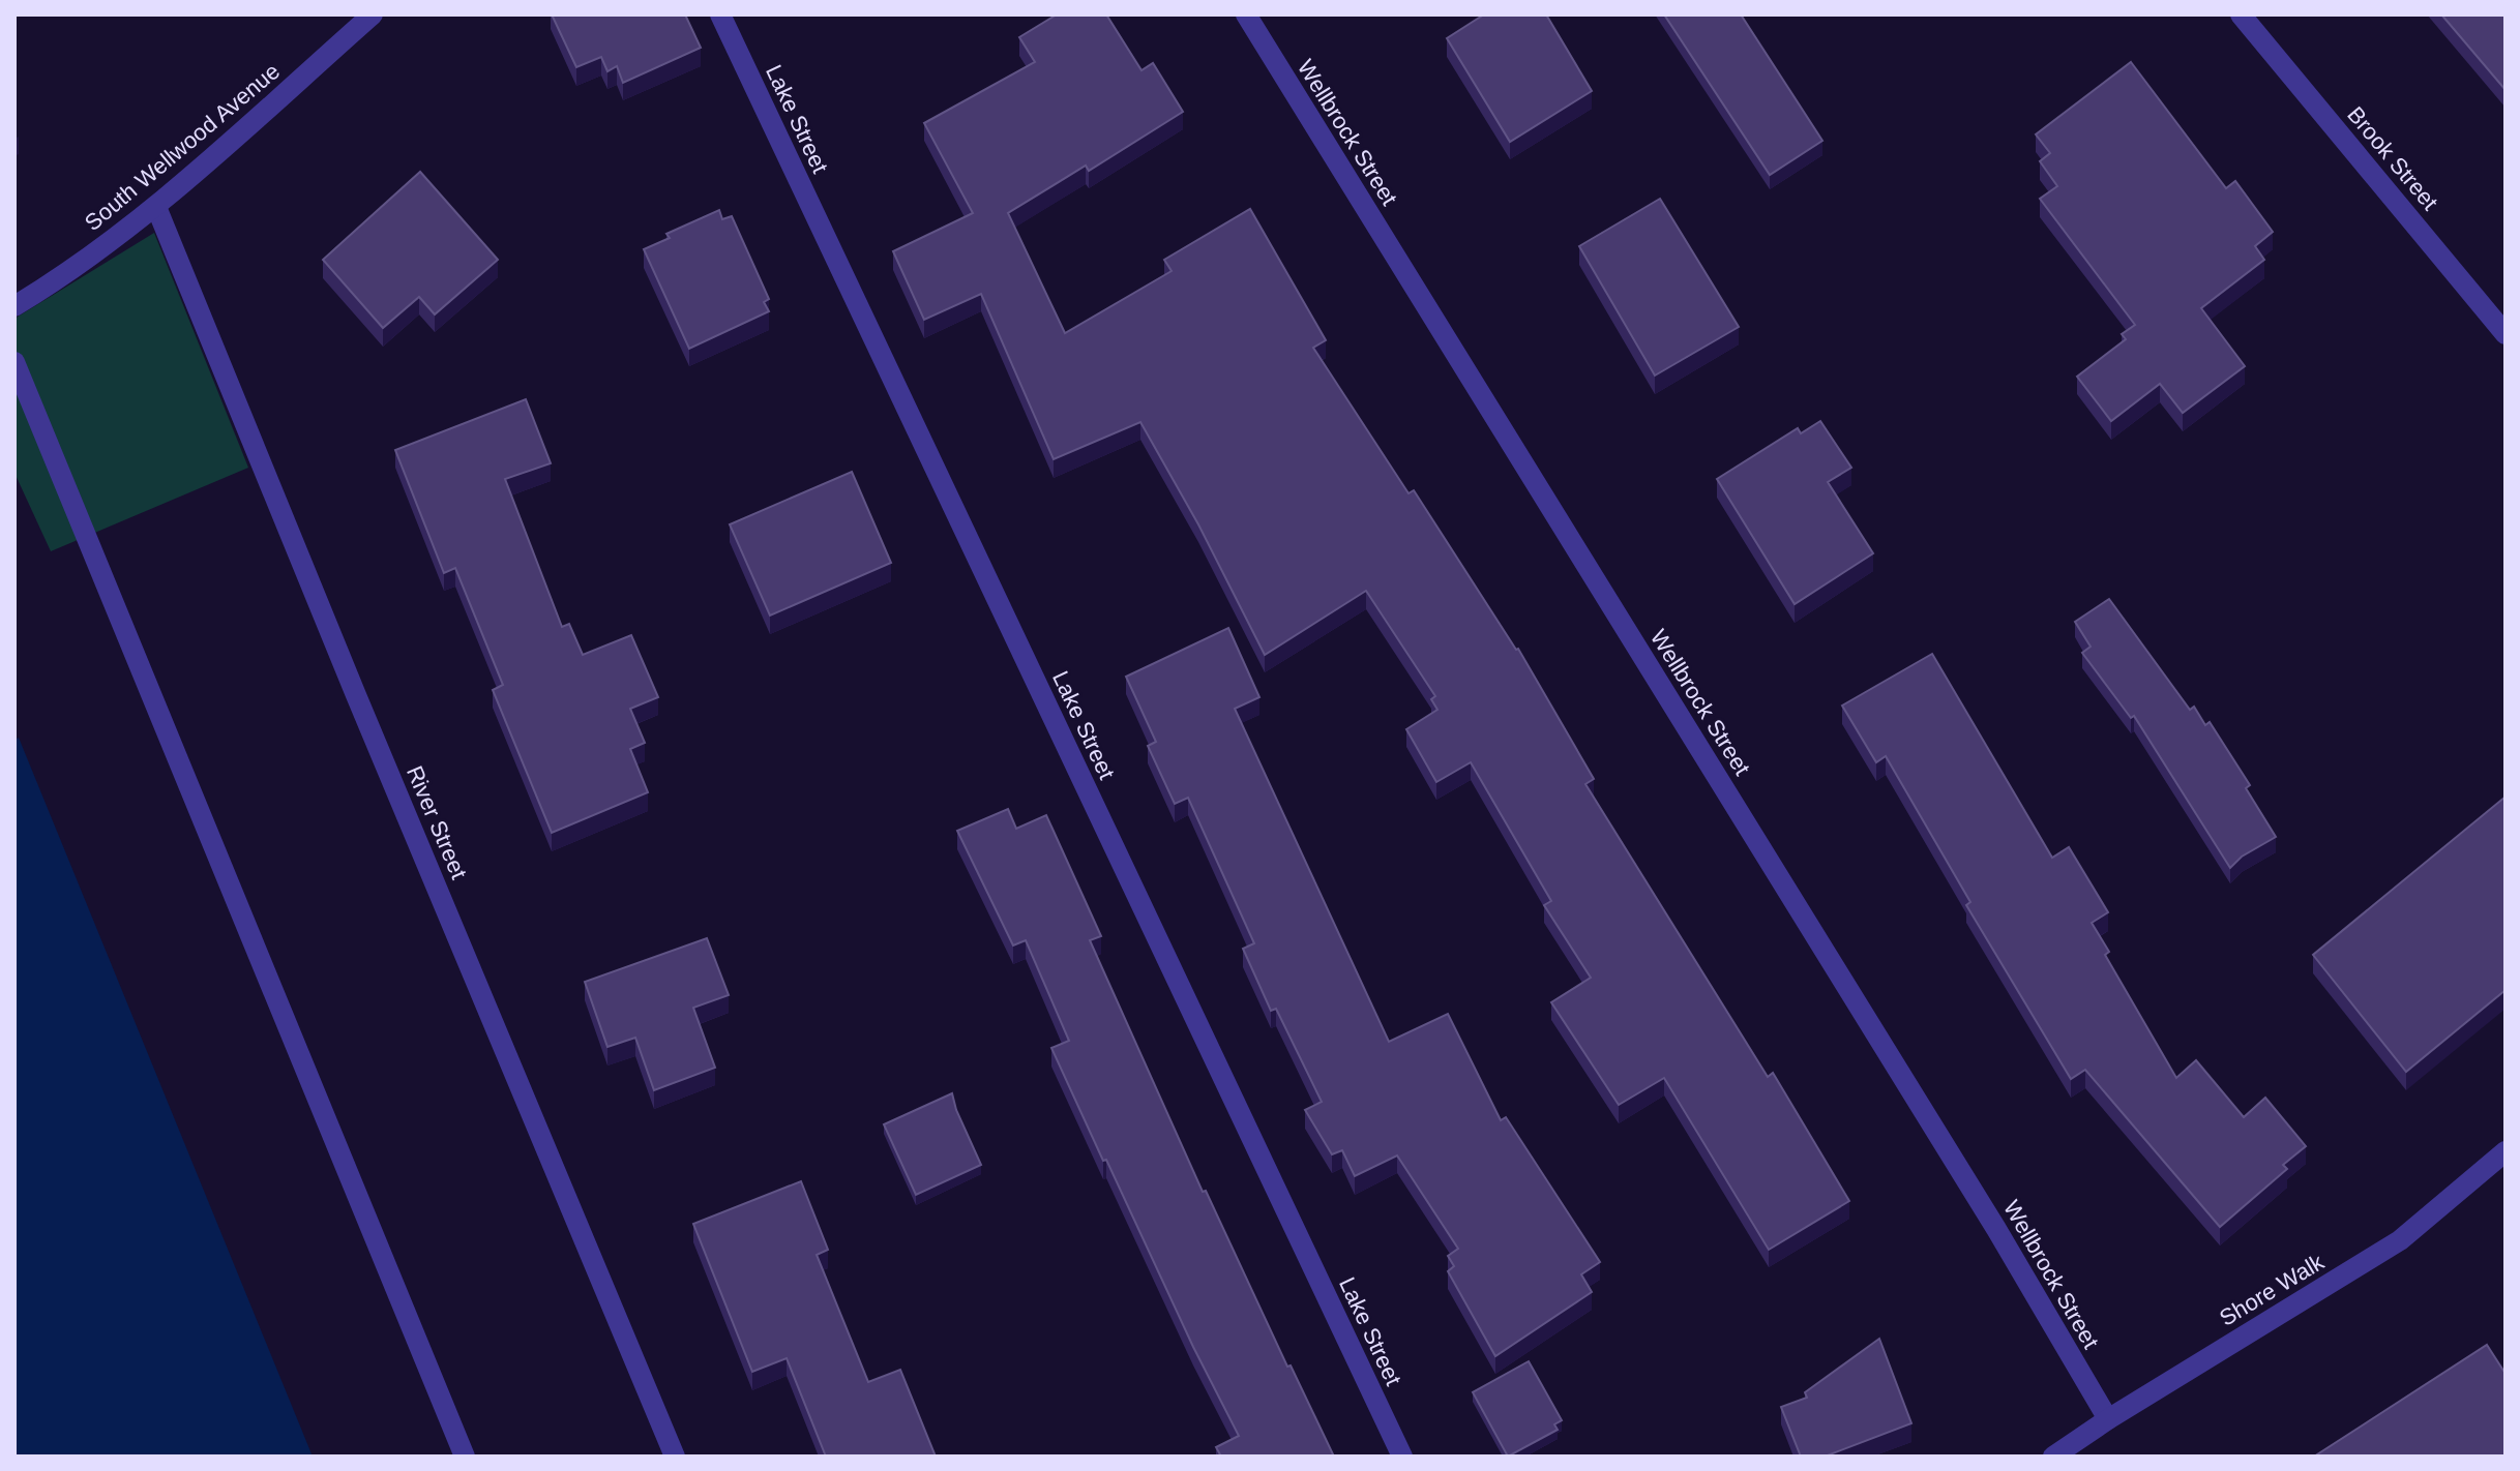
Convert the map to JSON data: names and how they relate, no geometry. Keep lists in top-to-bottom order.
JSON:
{
  "streets": {
    "street": [
      "Lake Street",
      "Wellbrock Street",
      "South Wellwood Avenue",
      "Brook Street",
      "River Street",
      "Shore Walk"
    ]
  },
  "crossings": [
    ["Wellbrock Street", "Shore Walk"],
    ["South Wellwood Avenue", "River Street"]
  ]
}
